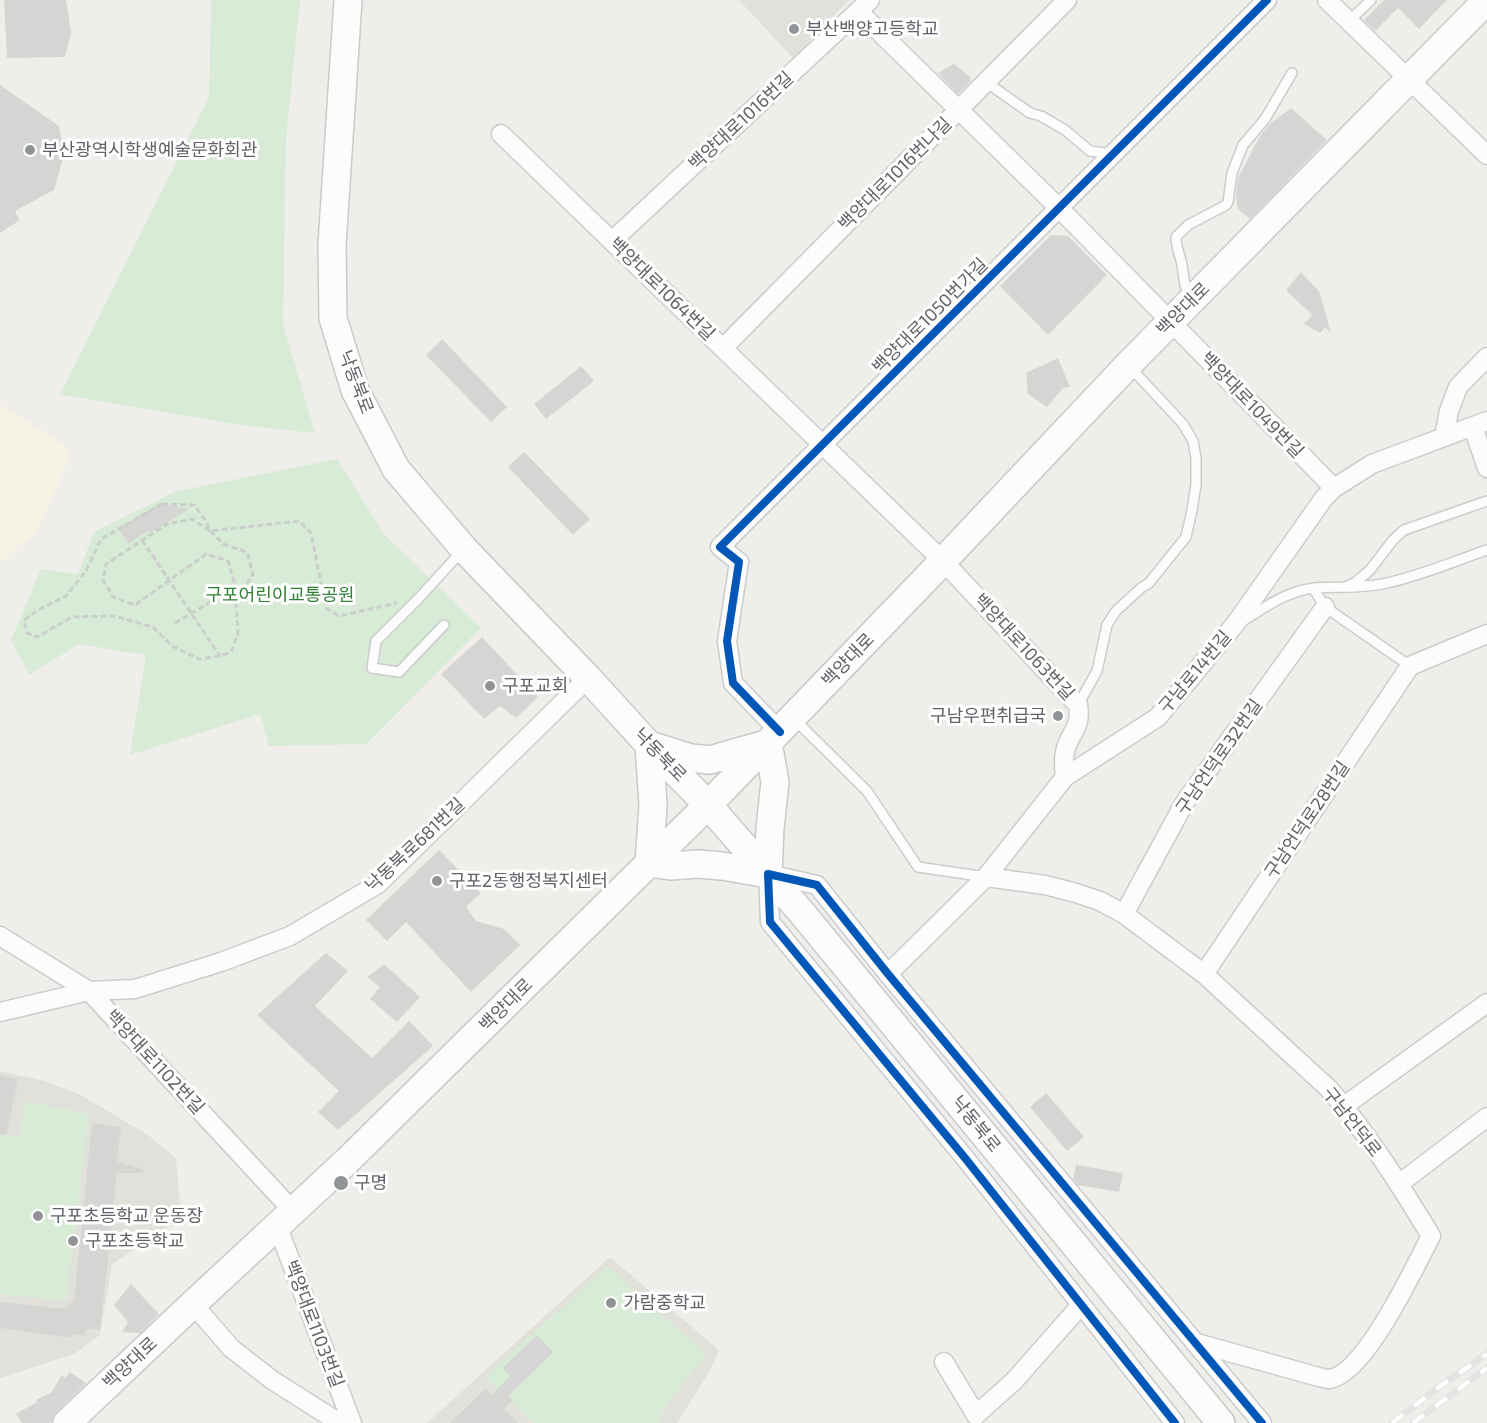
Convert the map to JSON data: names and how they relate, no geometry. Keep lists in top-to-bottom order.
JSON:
{
  "streets": {
    "main road": ["백양대로", "낙동북로"],
    "street": [
      "백양대로1016번길",
      "백양대로1016번나길",
      "백양대로1064번길",
      "백양대로1050번가길",
      "백양대로1049번길",
      "백양대로1063번길",
      "구남로14번길",
      "구남언덕로32번길",
      "구남언덕로28번길",
      "낙동북로681번길",
      "백양대로1102번길",
      "구남언덕로",
      "백양대로1103번길"
    ]
  },
  "crossings": [
    ["백양대로1016번길", "백양대로1064번길"],
    ["백양대로1016번길", "백양대로1049번길"],
    ["백양대로1016번나길", "백양대로1064번길"],
    ["백양대로1016번나길", "백양대로1049번길"],
    ["백양대로1064번길", "백양대로"],
    ["백양대로1064번길", "백양대로1050번가길"],
    ["백양대로1064번길", "백양대로1063번길"],
    ["백양대로", "낙동북로"],
    ["백양대로", "백양대로1049번길"],
    ["백양대로", "백양대로1063번길"],
    ["백양대로", "백양대로1102번길"],
    ["백양대로", "백양대로1103번길"],
    ["백양대로1050번가길", "백양대로1049번길"],
    ["낙동북로", "낙동북로681번길"],
    ["백양대로1049번길", "구남로14번길"],
    ["백양대로1063번길", "구남로14번길"],
    ["구남로14번길", "구남언덕로"],
    ["구남언덕로32번길", "구남언덕로"],
    ["구남언덕로28번길", "구남언덕로"],
    ["낙동북로681번길", "백양대로1102번길"],
    ["백양대로1102번길", "백양대로1103번길"]
  ],
  "parks": ["구포어린이교통공원"],
  "places": [
    "부산백양고등학교",
    "부산광역시학생예술문화회관",
    "구포교회",
    "구남우편취급국",
    "구포2동행정복지센터",
    "구명",
    "구포초등학교 운동장",
    "구포초등학교",
    "가람중학교"
  ]
}
